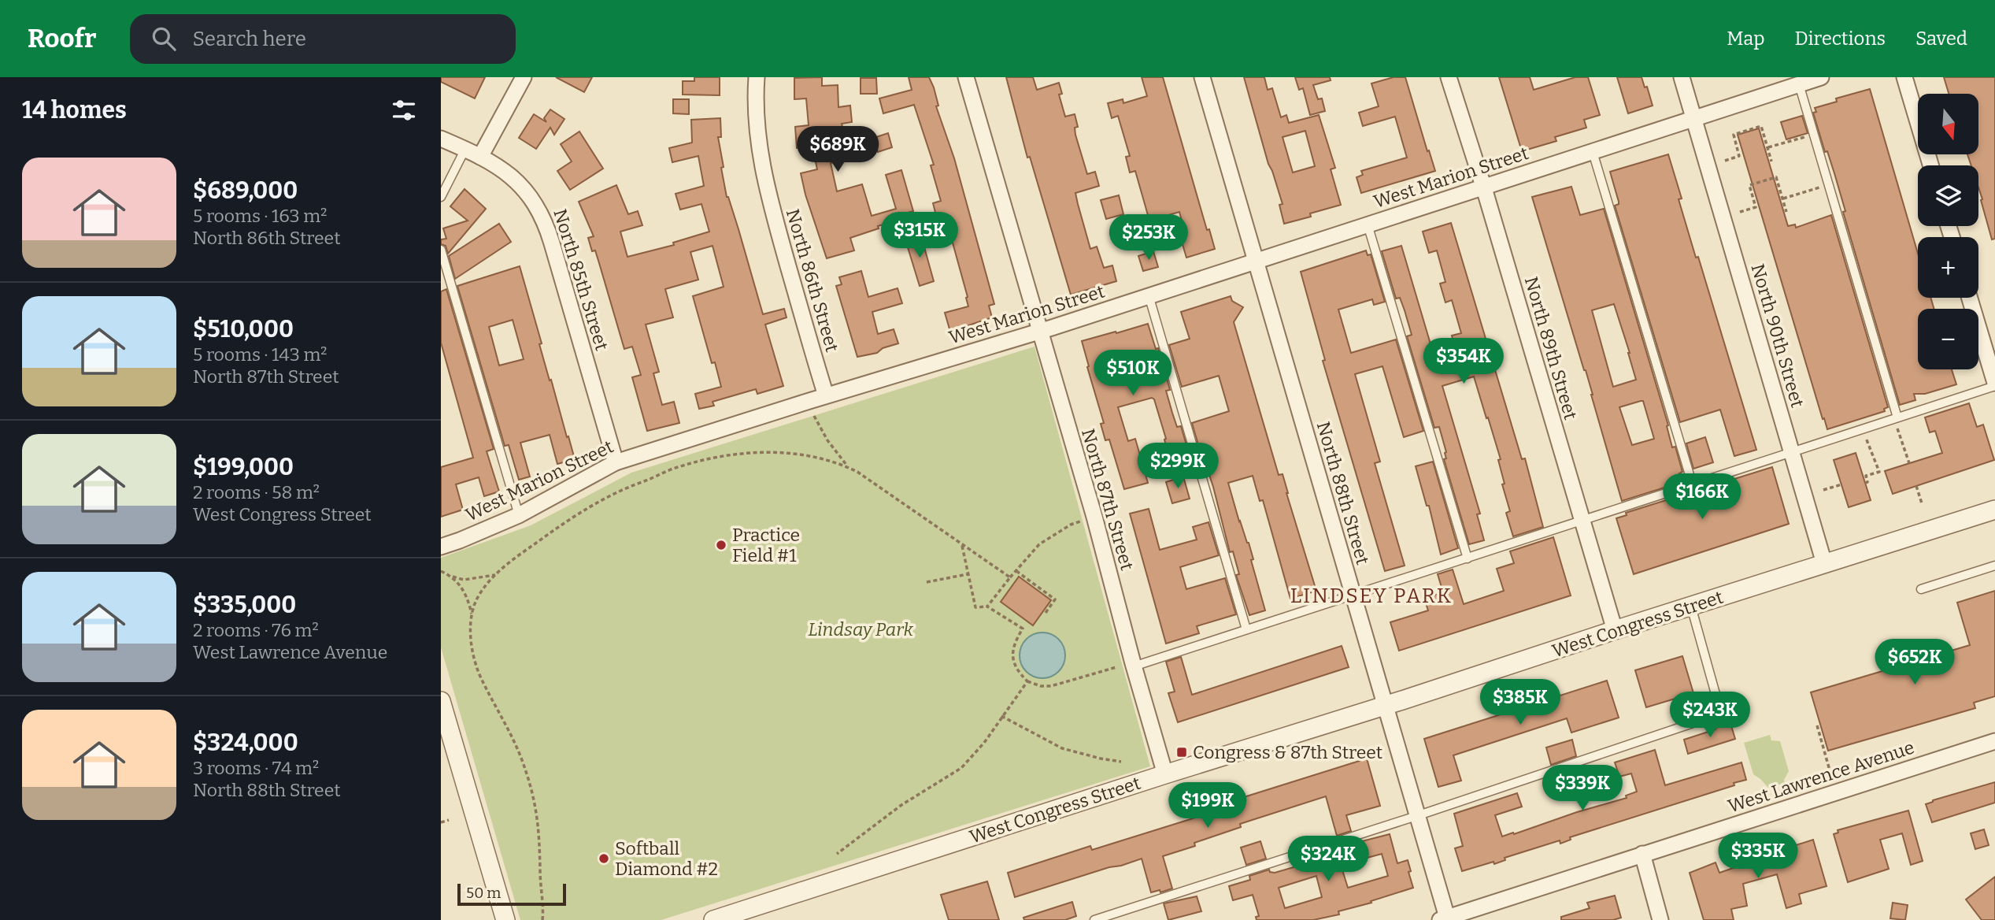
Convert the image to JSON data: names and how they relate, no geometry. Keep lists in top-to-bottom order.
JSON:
{
  "streets": {
    "street": [
      "West Marion Street",
      "North 85th Street",
      "North 86th Street",
      "North 90th Street",
      "North 89th Street",
      "North 88th Street",
      "North 87th Street",
      "West Congress Street",
      "West Lawrence Avenue"
    ]
  },
  "crossings": [
    ["West Marion Street", "North 85th Street"],
    ["West Marion Street", "North 86th Street"],
    ["West Marion Street", "North 90th Street"],
    ["West Marion Street", "North 89th Street"],
    ["West Marion Street", "North 88th Street"],
    ["West Marion Street", "North 87th Street"],
    ["North 90th Street", "West Congress Street"],
    ["North 89th Street", "West Congress Street"],
    ["North 88th Street", "West Congress Street"],
    ["North 88th Street", "West Lawrence Avenue"],
    ["North 87th Street", "West Congress Street"]
  ],
  "districts": ["LINDSEY PARK"],
  "parks": ["Lindsay Park"],
  "places": {
    "other": ["Practice Field #1", "Softball Diamond #2"],
    "transit": ["Congress & 87th Street"]
  },
  "scale_bar": "50 m",
  "north": "bottom",
  "page": {
    "header": "Roofr",
    "search": "Search here",
    "nav": ["Map", "Directions", "Saved"],
    "heading": "14 homes",
    "map_buttons": ["+", "−"],
    "price": [
      "$689K",
      "$315K",
      "$253K",
      "$354K",
      "$510K",
      "$299K",
      "$166K",
      "$652K",
      "$385K",
      "$243K",
      "$339K",
      "$199K",
      "$335K",
      "$324K"
    ],
    "list": [
      {
        "name": "$689,000",
        "note": "5 rooms · 163 m² · North 86th Street"
      },
      {
        "name": "$510,000",
        "note": "5 rooms · 143 m² · North 87th Street"
      },
      {
        "name": "$199,000",
        "note": "2 rooms · 58 m² · West Congress Street"
      },
      {
        "name": "$335,000",
        "note": "2 rooms · 76 m² · West Lawrence Avenue"
      },
      {
        "name": "$324,000",
        "note": "3 rooms · 74 m² · North 88th Street"
      }
    ],
    "scale": "50 m"
  }
}
